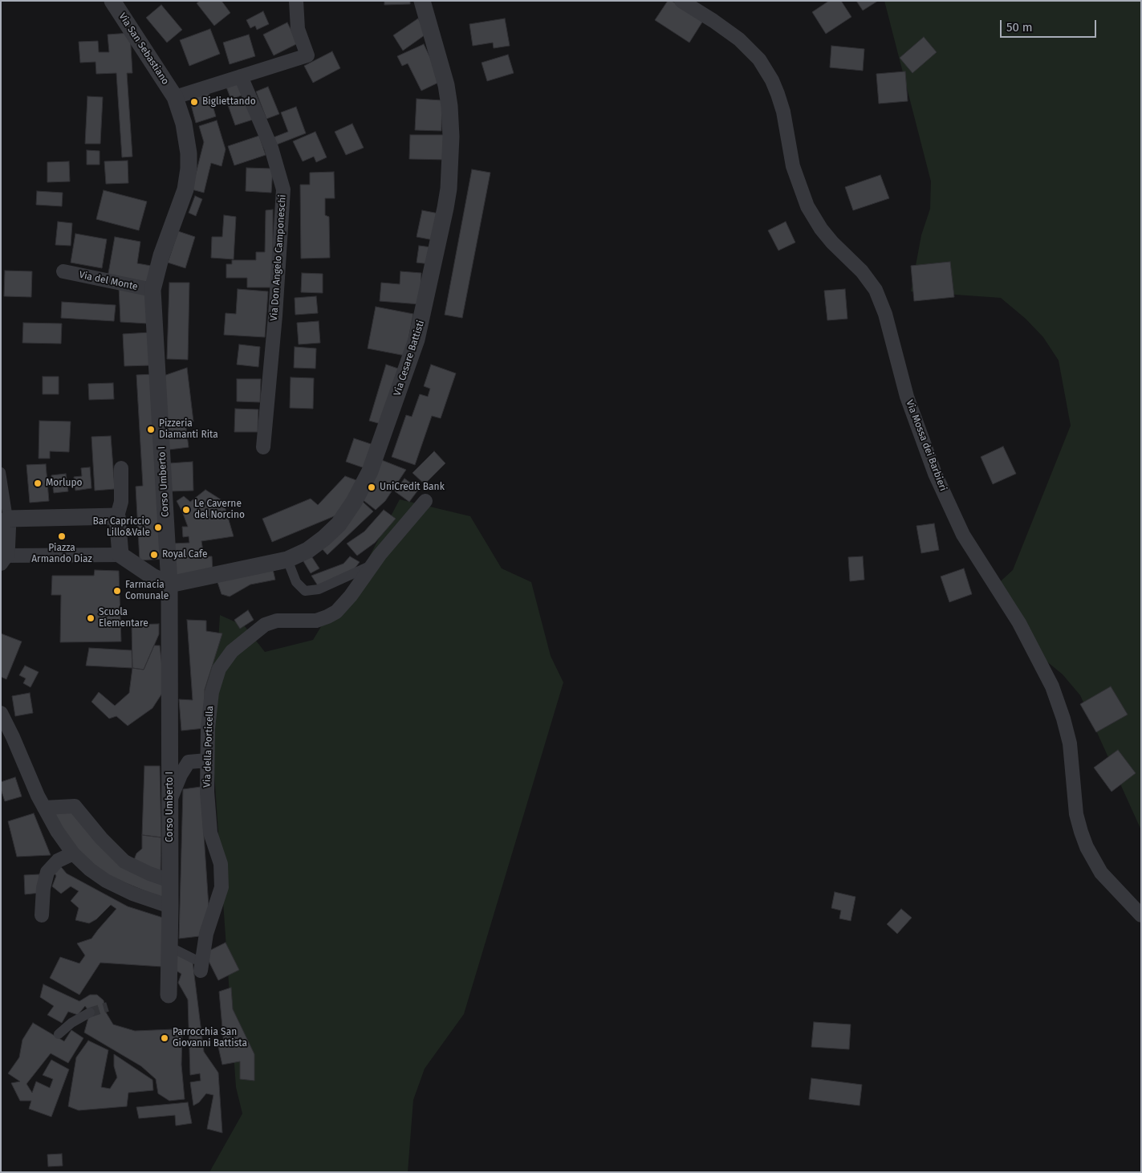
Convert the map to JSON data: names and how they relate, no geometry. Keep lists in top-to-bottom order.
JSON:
{
  "streets": {
    "street": [
      "Via San Sebastiano",
      "Via Don Angelo Camponeschi",
      "Via del Monte",
      "Via Cesare Battisti",
      "Via Mossa dei Barbieri",
      "Corso Umberto I",
      "Via della Porticella"
    ]
  },
  "crossings": [
    ["Via San Sebastiano", "Corso Umberto I"],
    ["Via del Monte", "Corso Umberto I"],
    ["Via Cesare Battisti", "Corso Umberto I"]
  ],
  "places": [
    "Bigliettando",
    "Pizzeria Diamanti Rita",
    "Morlupo",
    "UniCredit Bank",
    "Le Caverne del Norcino",
    "Bar Capriccio Lillo&Vale",
    "Piazza Armando Diaz",
    "Royal Cafe",
    "Farmacia Comunale",
    "Scuola Elementare",
    "Parrocchia San Giovanni Battista"
  ],
  "scale_bar": "50 m"
}
